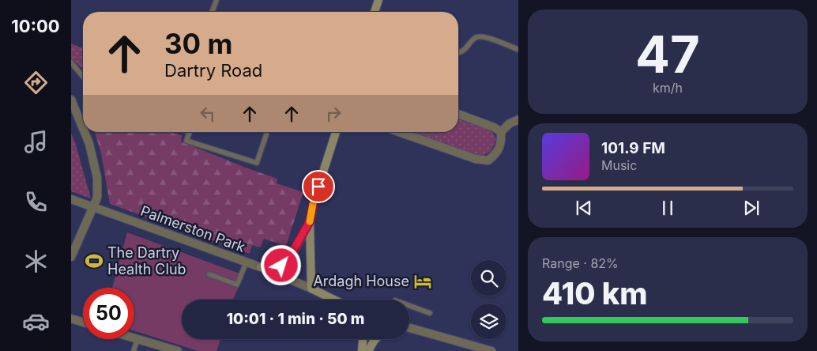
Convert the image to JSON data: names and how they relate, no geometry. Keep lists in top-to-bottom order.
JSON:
{
  "streets": {
    "main road": ["Palmerston Park"]
  },
  "places": {
    "sports": ["The Dartry Health Club"],
    "hotel": ["Ardagh House"]
  },
  "page": {
    "tabs": "10:00",
    "tile": [
      ["47", "km/h"],
      ["Range · 82%", "410 km"]
    ],
    "turn": ["30 m", "Dartry Road"],
    "song": ["101.9 FM", "Music"],
    "limit": "50",
    "trip": "10:01 · 1 min · 50 m"
  }
}
